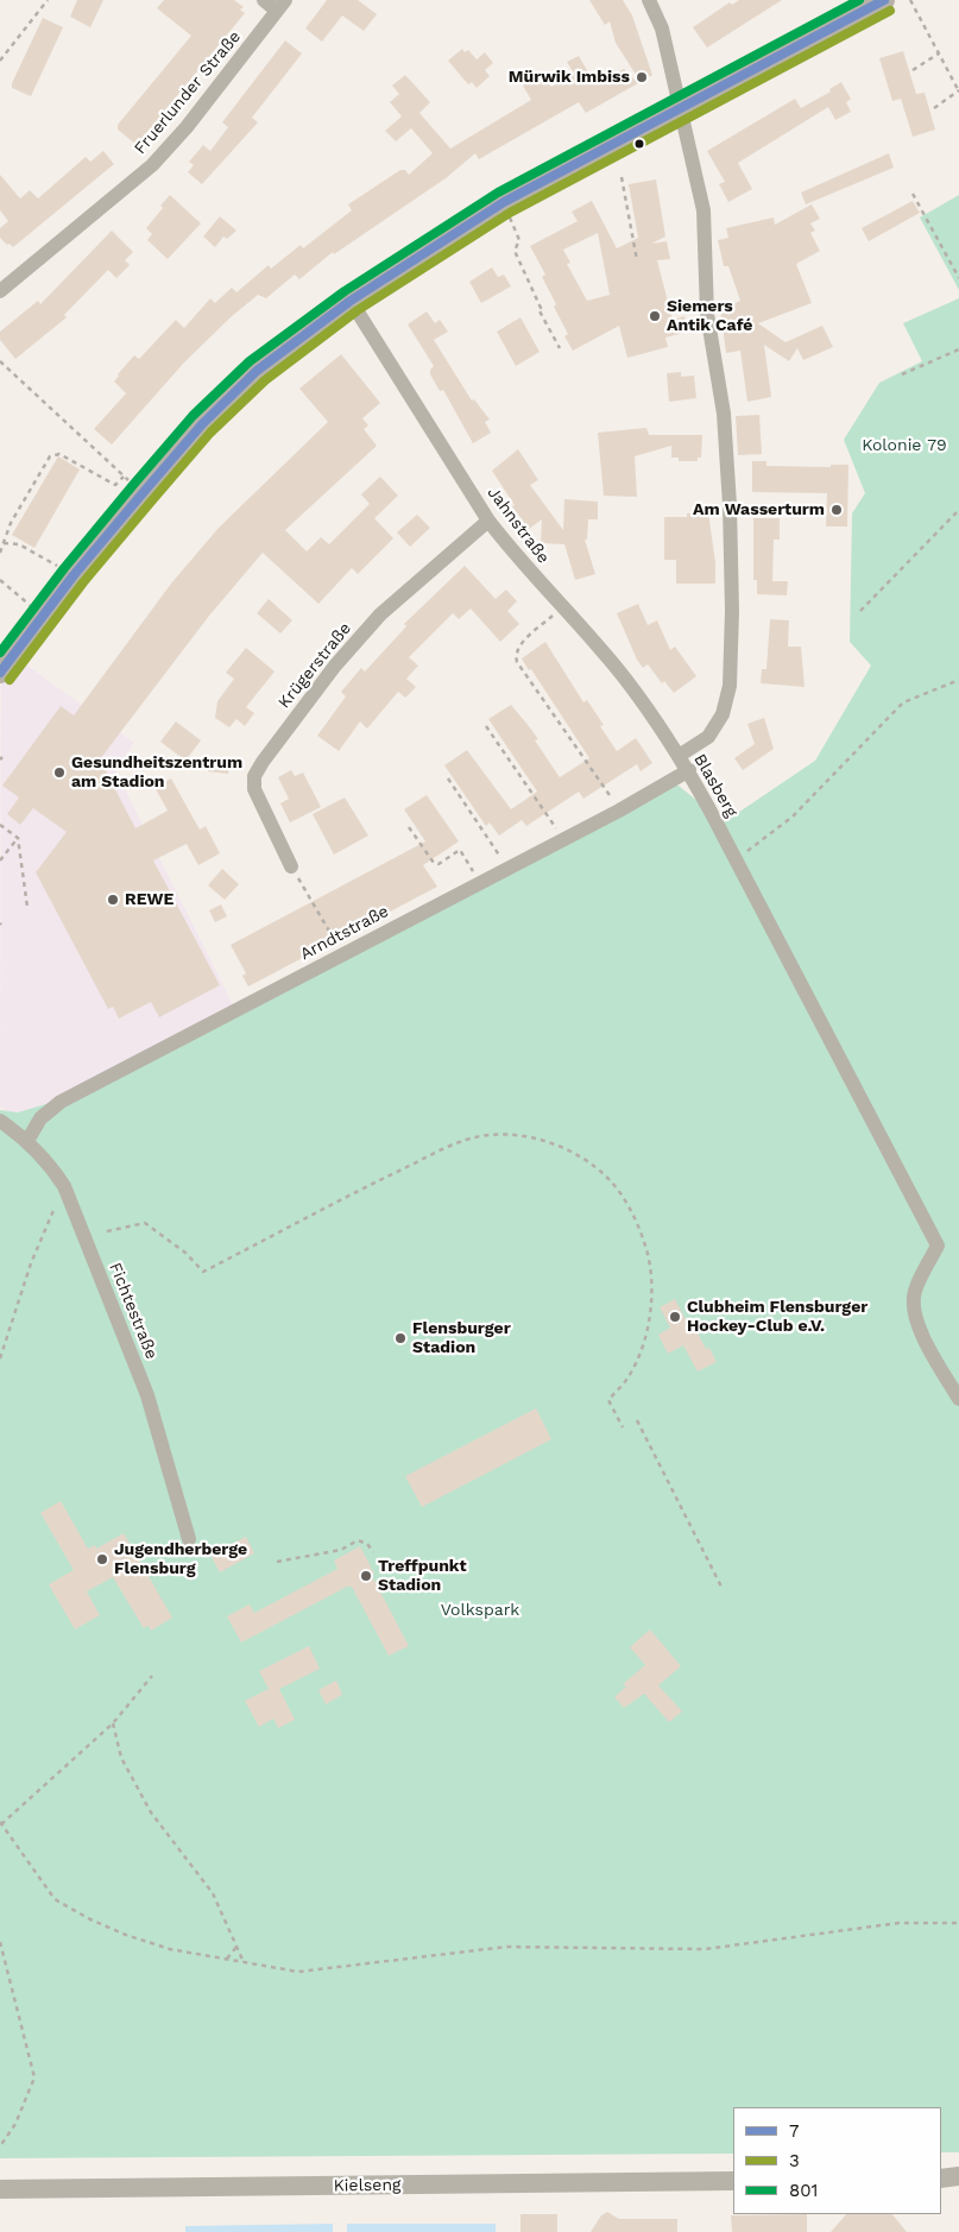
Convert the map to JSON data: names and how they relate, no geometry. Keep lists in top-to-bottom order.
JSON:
{
  "streets": {
    "street": [
      "Fruerlunder Straße",
      "Jahnstraße",
      "Krügerstraße",
      "Blasberg",
      "Arndtstraße",
      "Fichtestraße",
      "Kielseng"
    ]
  },
  "crossings": [
    ["Jahnstraße", "Krügerstraße"],
    ["Jahnstraße", "Blasberg"],
    ["Blasberg", "Arndtstraße"],
    ["Arndtstraße", "Fichtestraße"]
  ],
  "parks": ["Kolonie 79", "Volkspark"],
  "places": [
    "Mürwik Imbiss",
    "Siemers Antik Café",
    "Am Wasserturm",
    "Gesundheitszentrum am Stadion",
    "REWE",
    "Clubheim Flensburger Hockey-Club e.V.",
    "Flensburger Stadion",
    "Jugendherberge Flensburg",
    "Treffpunkt Stadion"
  ],
  "lines": ["transit line 7", "transit line 801", "transit line 3"],
  "legend": ["7", "3", "801"]
}
